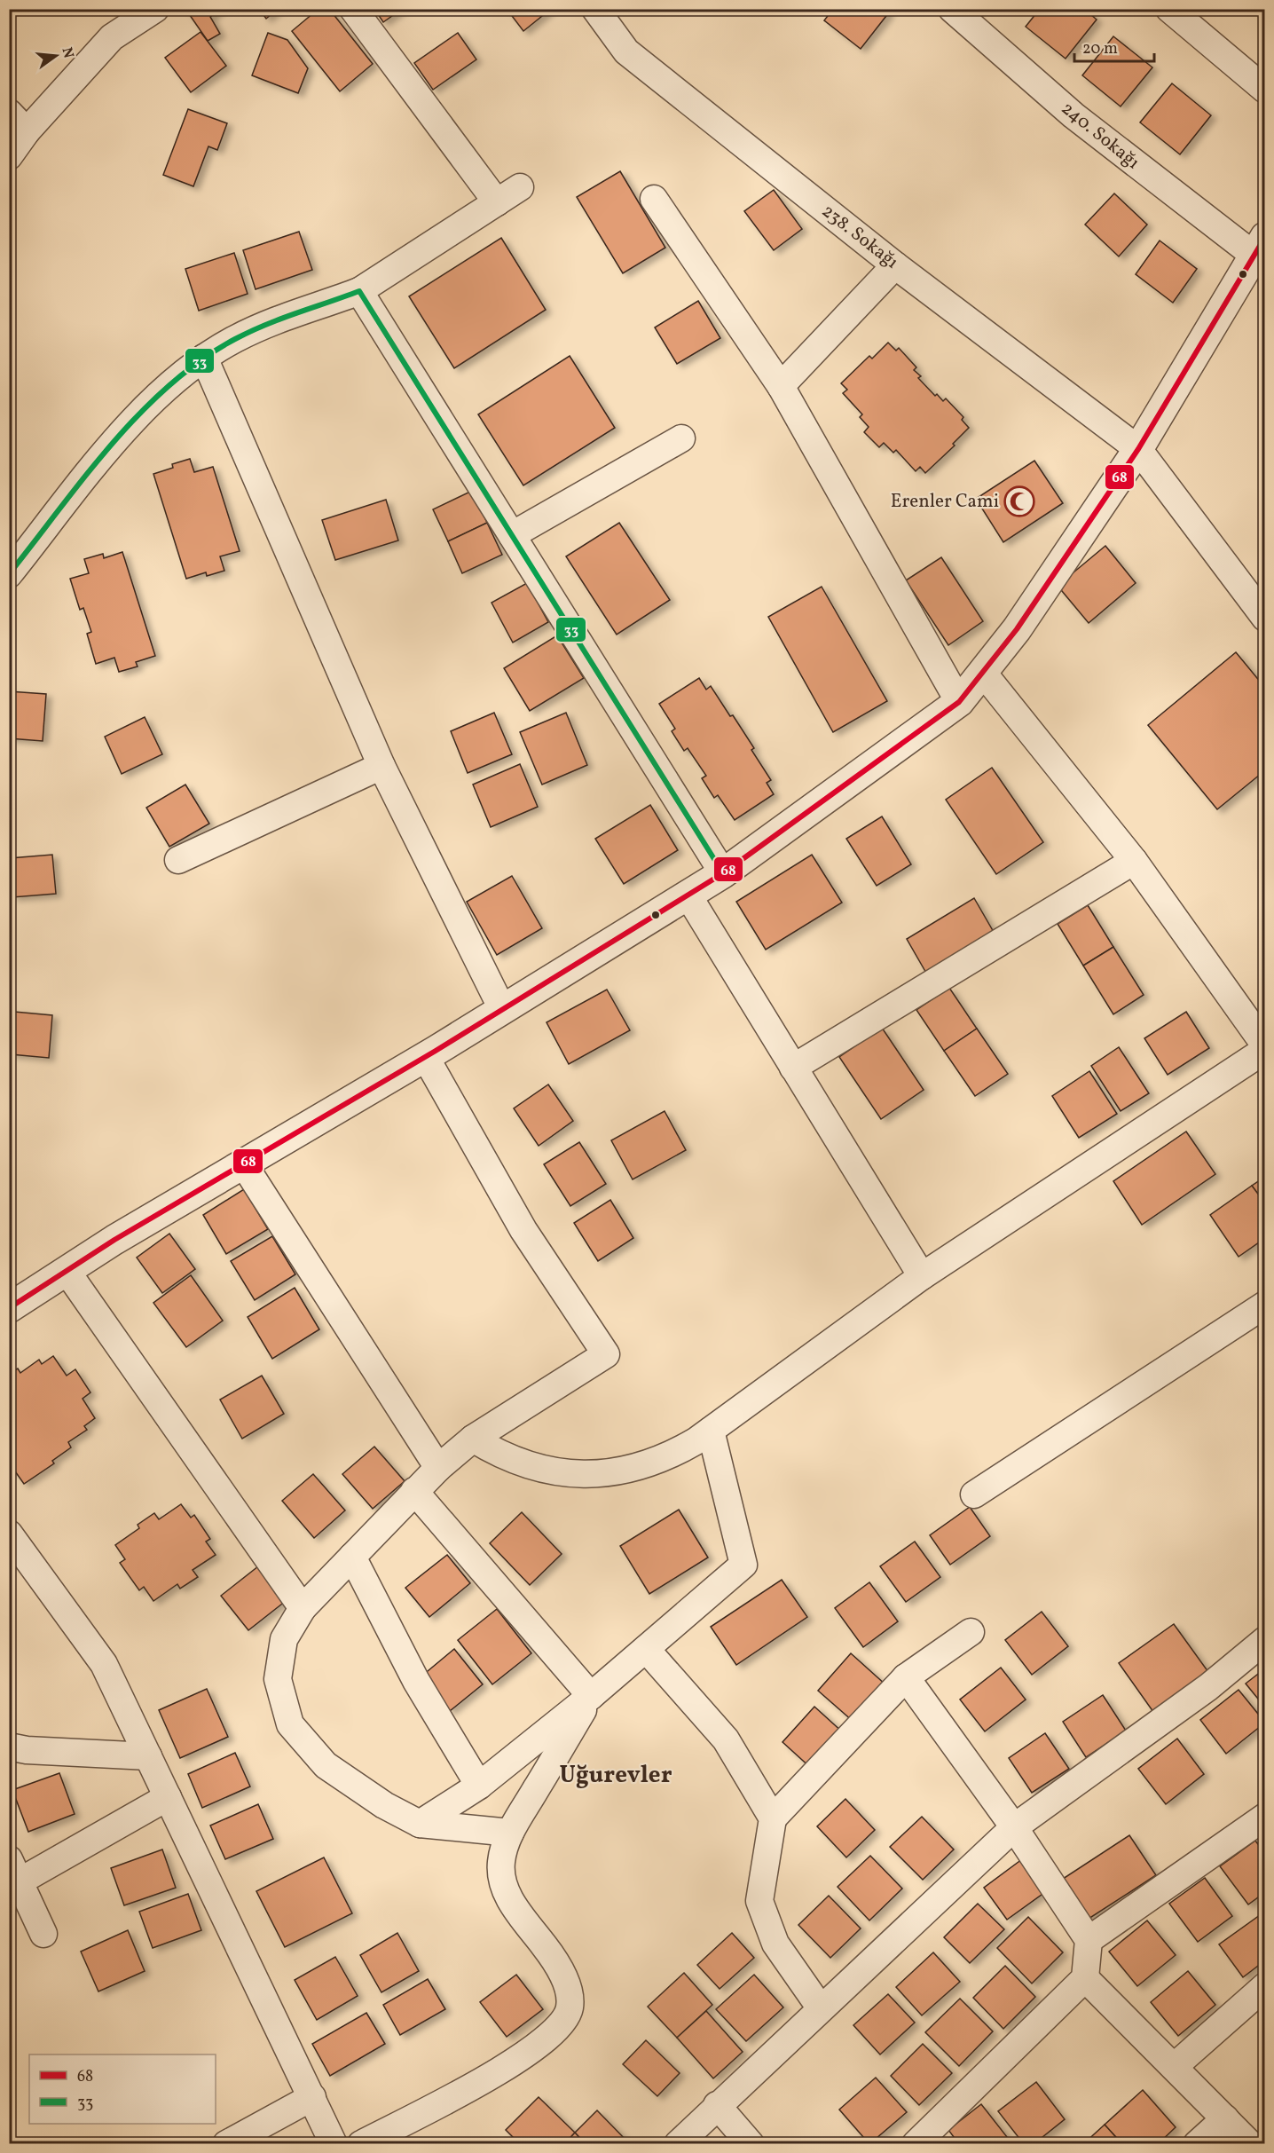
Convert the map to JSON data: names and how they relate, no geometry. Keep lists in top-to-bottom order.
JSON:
{
  "streets": {
    "street": ["240. Sokağı", "238. Sokağı"]
  },
  "districts": ["Uğurevler"],
  "places": {
    "mosque": ["Erenler Cami"]
  },
  "lines": ["transit line 68", "transit line 33"],
  "legend": ["68", "33"],
  "scale_bar": "20 m",
  "north": "right"
}
